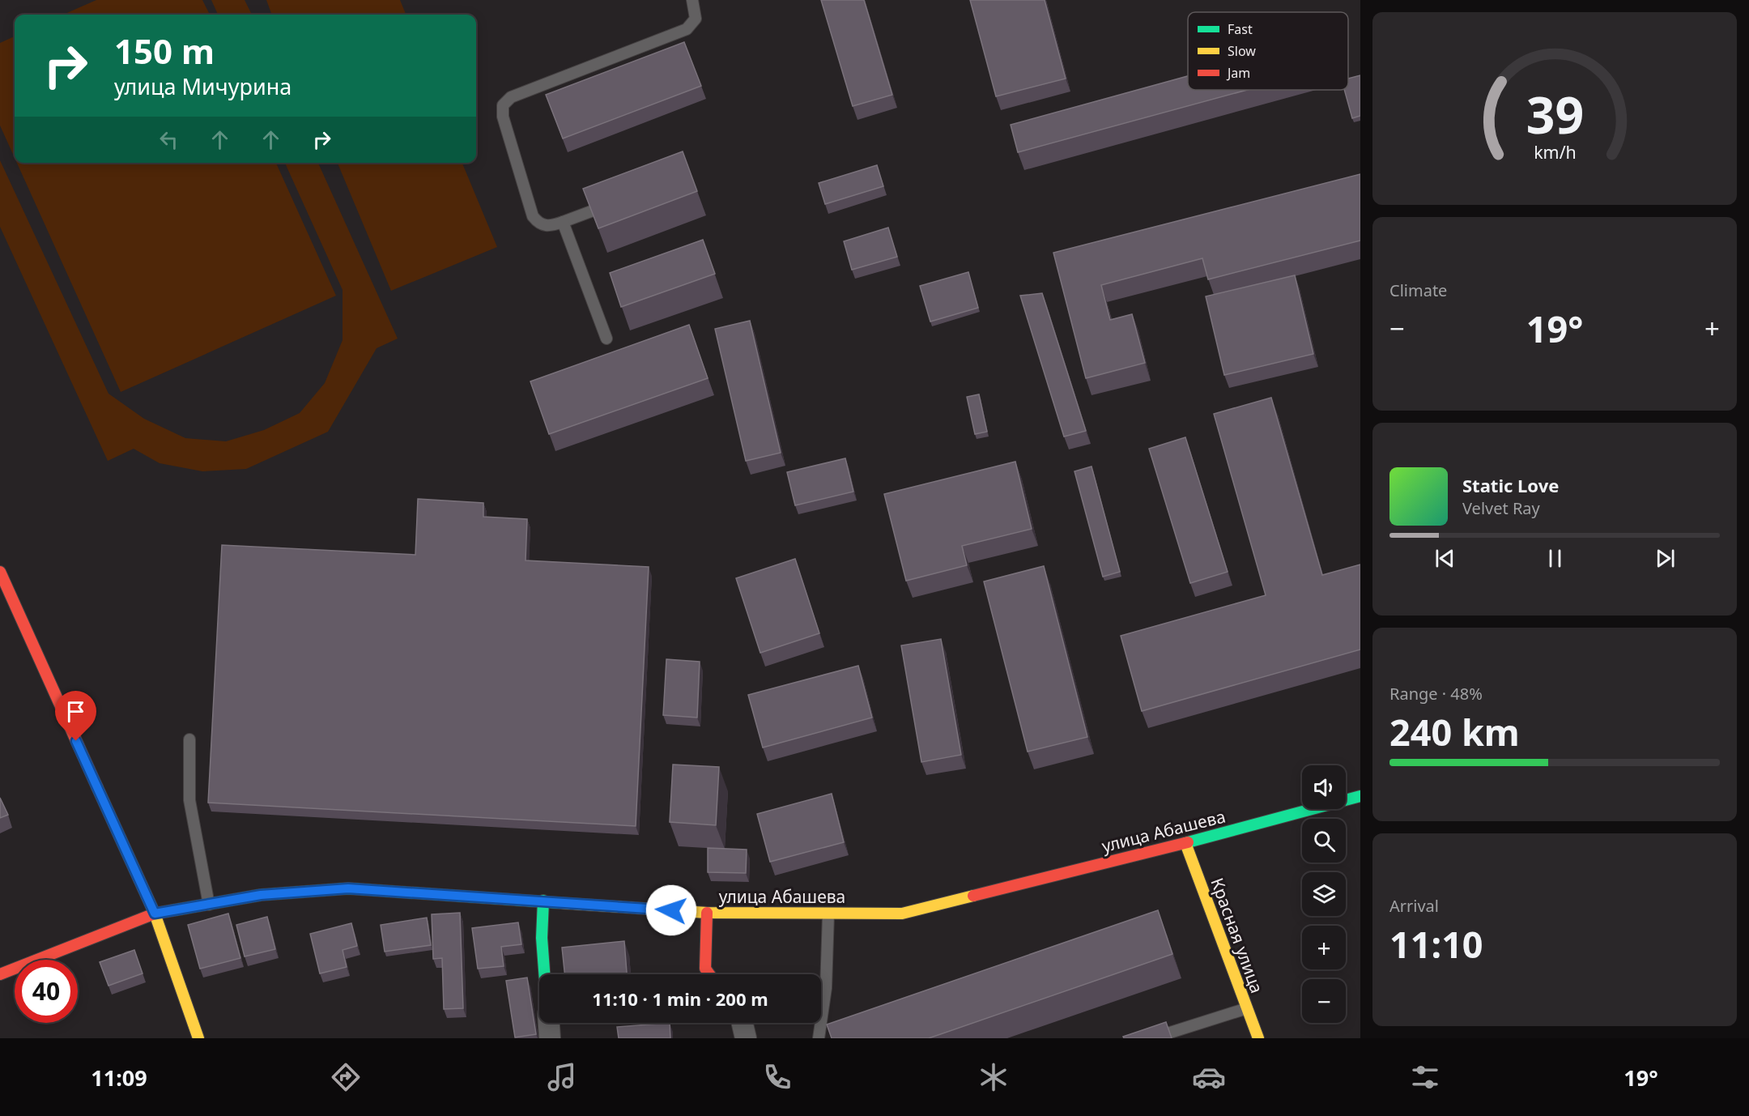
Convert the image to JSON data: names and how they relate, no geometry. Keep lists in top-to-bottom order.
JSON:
{
  "streets": {
    "street": ["улица Абашева", "Красная улица"]
  },
  "crossings": [
    ["улица Абашева", "Красная улица"]
  ],
  "legend": ["Fast", "Slow", "Jam"],
  "page": {
    "turn": ["150 m", "улица Мичурина"],
    "tile": [
      "Climate",
      ["Range · 48%", "240 km"],
      ["Arrival", "11:10"]
    ],
    "heat": ["−", "19°", "+"],
    "song": ["Static Love", "Velvet Ray"],
    "map_buttons": ["+", "−"],
    "limit": "40",
    "trip": "11:10 · 1 min · 200 m",
    "tabs": ["11:09", "19°"],
    "gauge": ["39", "km/h"]
  }
}
